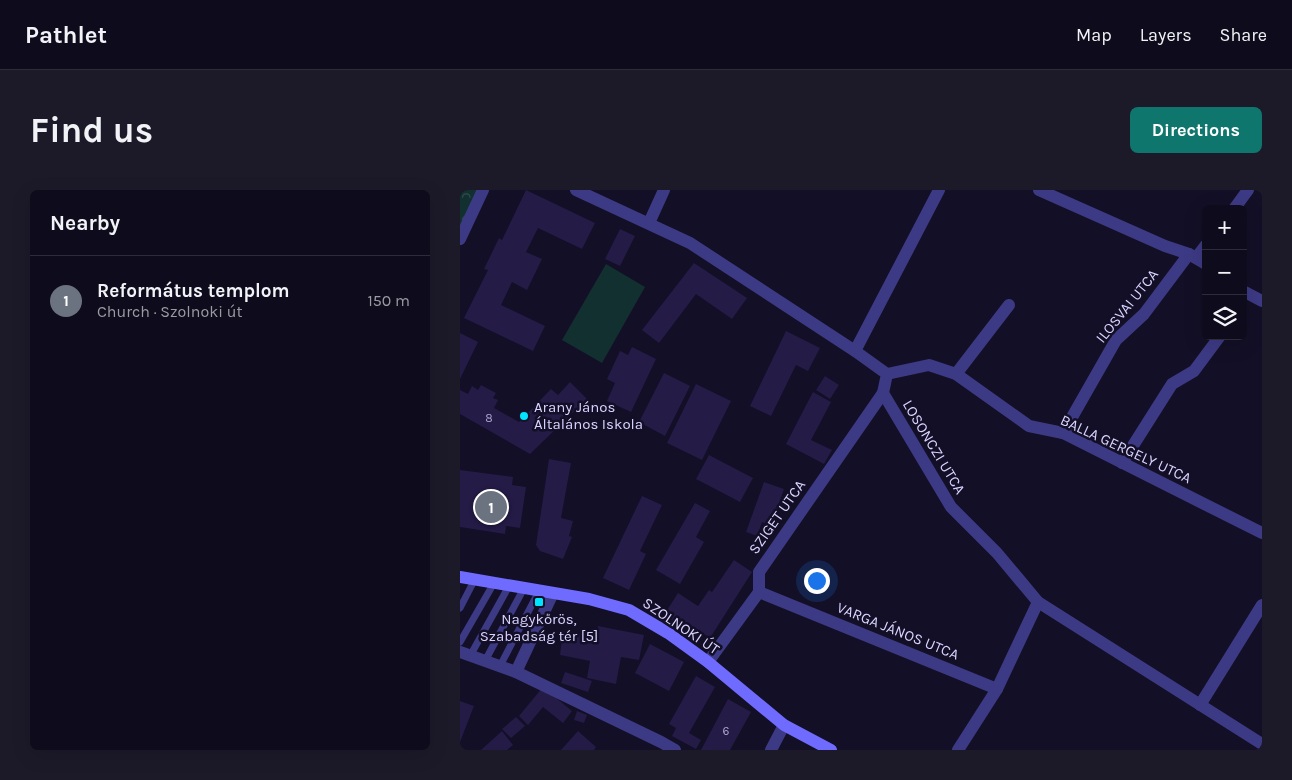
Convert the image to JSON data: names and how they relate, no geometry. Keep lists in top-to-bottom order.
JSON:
{
  "streets": {
    "main road": ["SZOLNOKI ÚT"],
    "street": [
      "ILOSVAI UTCA",
      "LOSONCZI UTCA",
      "BALLA GERGELY UTCA",
      "SZIGET UTCA",
      "VARGA JÁNOS UTCA"
    ]
  },
  "crossings": [
    ["ILOSVAI UTCA", "BALLA GERGELY UTCA"],
    ["LOSONCZI UTCA", "BALLA GERGELY UTCA"],
    ["LOSONCZI UTCA", "SZIGET UTCA"],
    ["SZIGET UTCA", "SZOLNOKI ÚT"],
    ["SZIGET UTCA", "VARGA JÁNOS UTCA"]
  ],
  "places": {
    "other": ["Arany János Általános Iskola"],
    "transit": ["Nagykőrös, Szabadság tér [5]"]
  },
  "house_numbers": ["8", "6"],
  "page": {
    "header": "Pathlet",
    "nav": ["Map", "Layers", "Share"],
    "buttons": "Directions",
    "title": "Find us",
    "heading": "Nearby",
    "map_buttons": ["+", "−"],
    "list": [
      {
        "mark": "1",
        "name": "Református templom",
        "note": "Church · Szolnoki út",
        "value": "150 m"
      }
    ],
    "pins": "1"
  }
}
